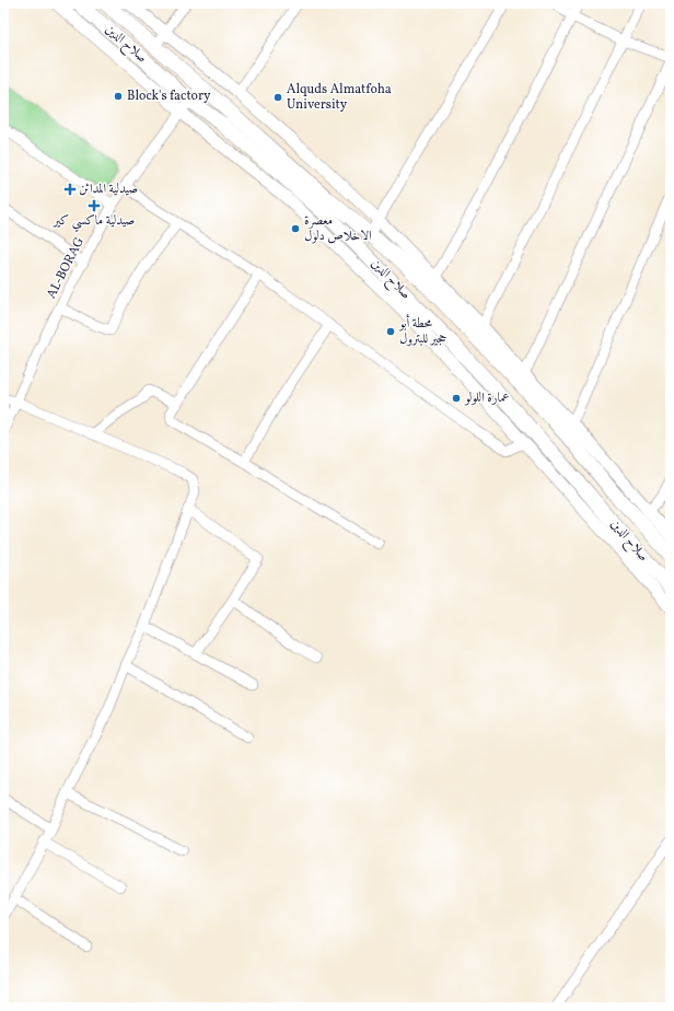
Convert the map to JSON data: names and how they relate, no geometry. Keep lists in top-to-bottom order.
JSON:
{
  "streets": {
    "highway": ["صلاح الدين"],
    "street": ["AL-BORAG"]
  },
  "crossings": [
    ["صلاح الدين", "AL-BORAG"]
  ],
  "places": {
    "other": [
      "Block's factory",
      "Alquds Almatfoha University",
      "معصرة الاخلاص دلول",
      "محطة أبو حجير للبترول",
      "عمارة اللولو"
    ],
    "health": ["صيدلية المدائن", "صيدلية ماكسي كير"]
  }
}
